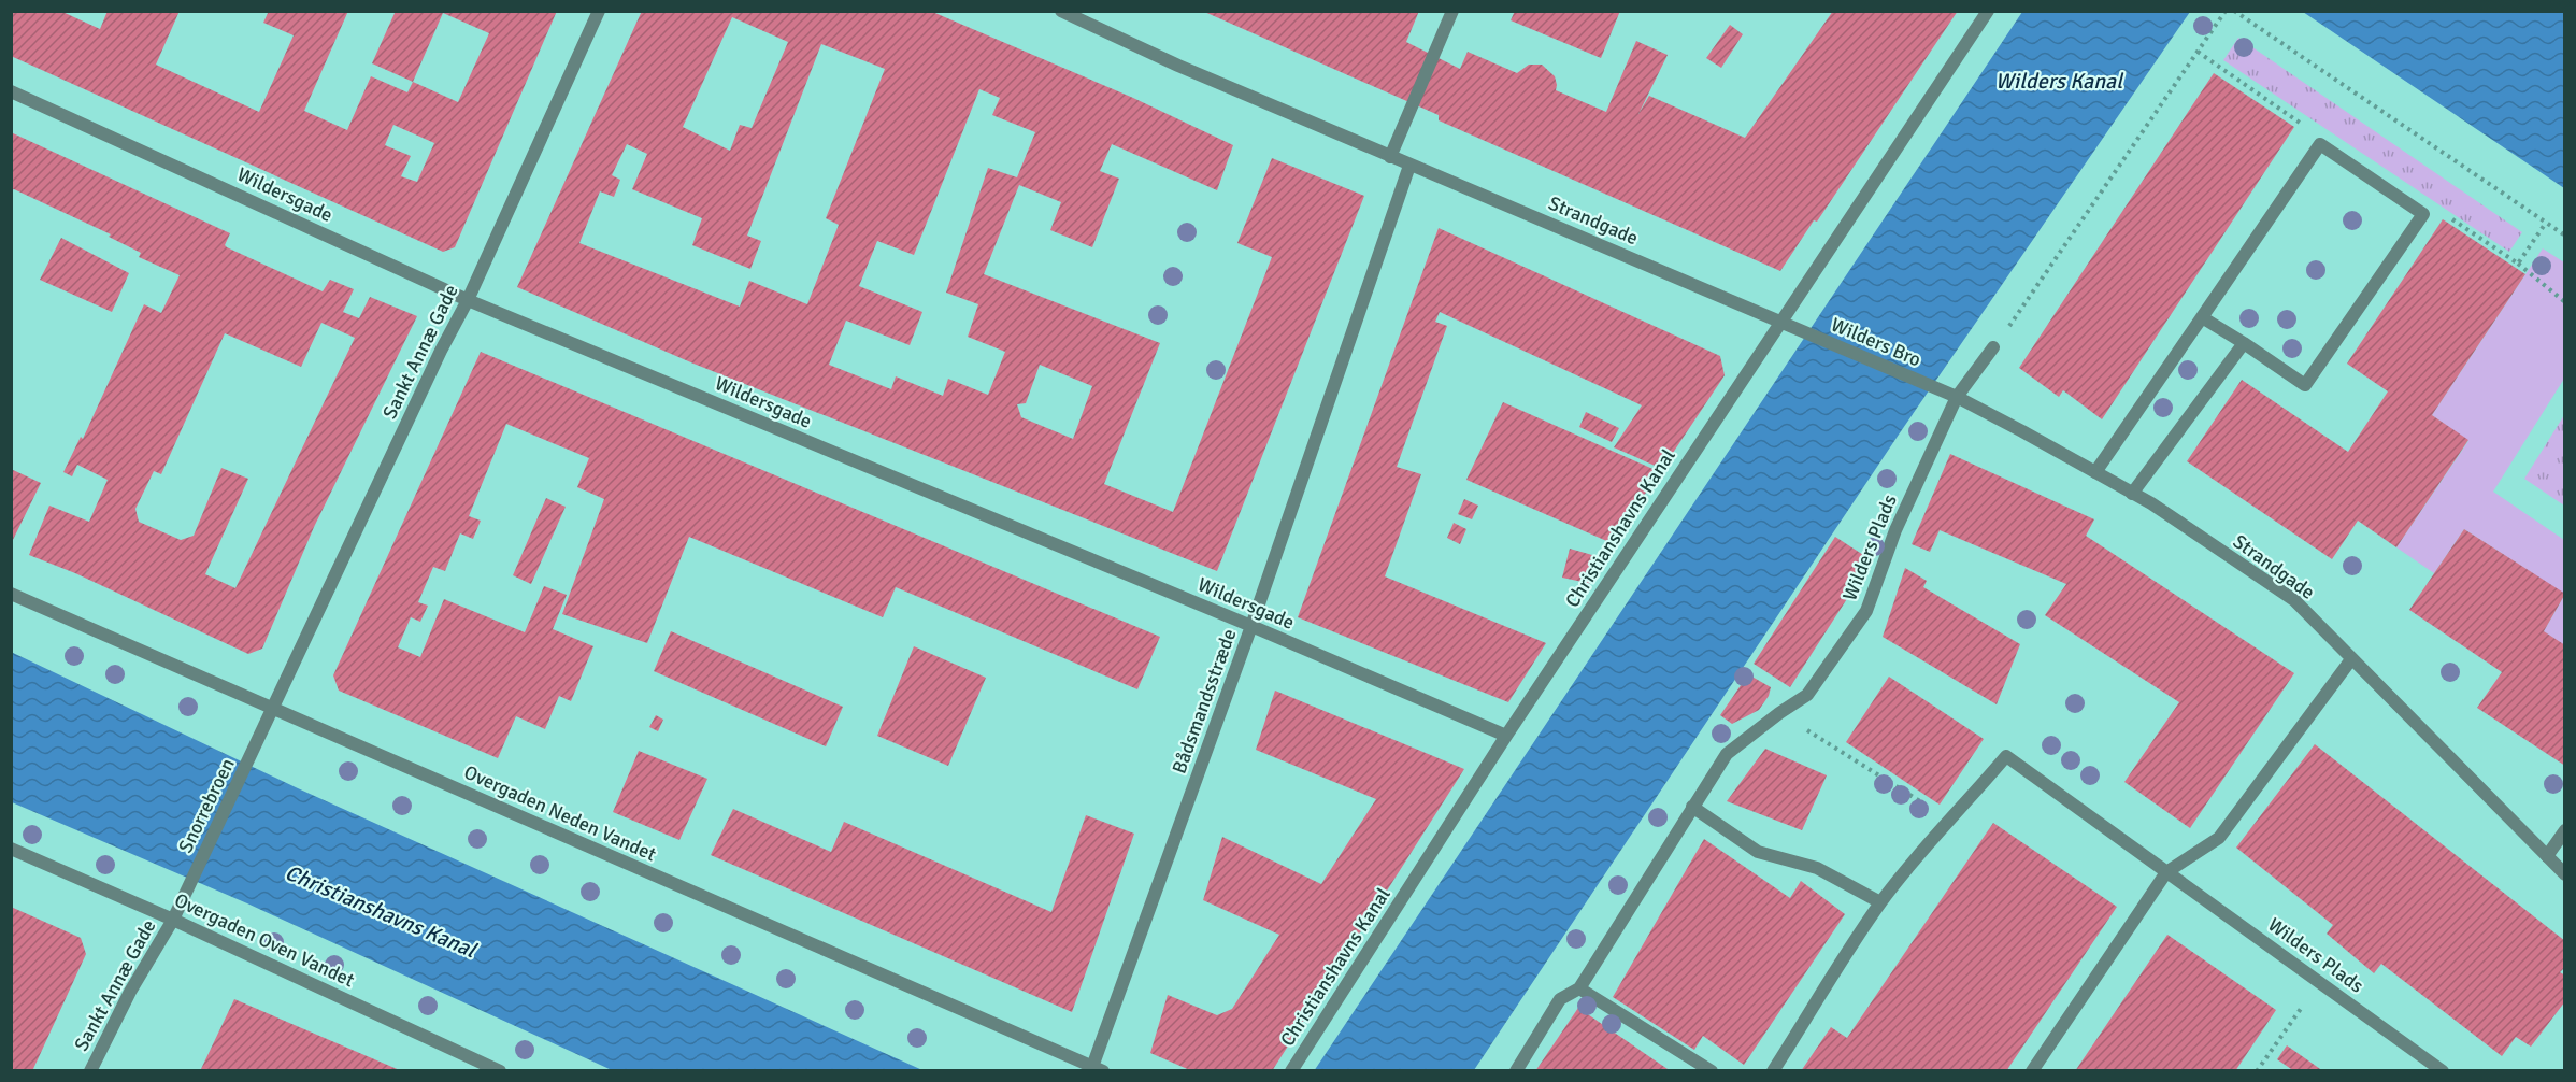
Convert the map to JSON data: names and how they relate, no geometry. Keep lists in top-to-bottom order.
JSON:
{
  "streets": {
    "street": [
      "Wildersgade",
      "Strandgade",
      "Wilders Bro",
      "Sankt Annæ Gade",
      "Christianshavns Kanal",
      "Wilders Plads",
      "Bådsmandsstræde",
      "Snorrebroen",
      "Overgaden Neden Vandet",
      "Overgaden Oven Vandet"
    ]
  },
  "crossings": [
    ["Wildersgade", "Sankt Annæ Gade"],
    ["Wildersgade", "Christianshavns Kanal"],
    ["Wildersgade", "Bådsmandsstræde"],
    ["Strandgade", "Wilders Bro"],
    ["Strandgade", "Christianshavns Kanal"],
    ["Strandgade", "Wilders Plads"],
    ["Strandgade", "Bådsmandsstræde"],
    ["Wilders Bro", "Christianshavns Kanal"],
    ["Wilders Bro", "Wilders Plads"],
    ["Sankt Annæ Gade", "Snorrebroen"],
    ["Sankt Annæ Gade", "Overgaden Neden Vandet"],
    ["Sankt Annæ Gade", "Overgaden Oven Vandet"],
    ["Bådsmandsstræde", "Overgaden Neden Vandet"],
    ["Snorrebroen", "Overgaden Neden Vandet"],
    ["Snorrebroen", "Overgaden Oven Vandet"]
  ],
  "water": ["Wilders Kanal", "Christianshavns Kanal"]
}
